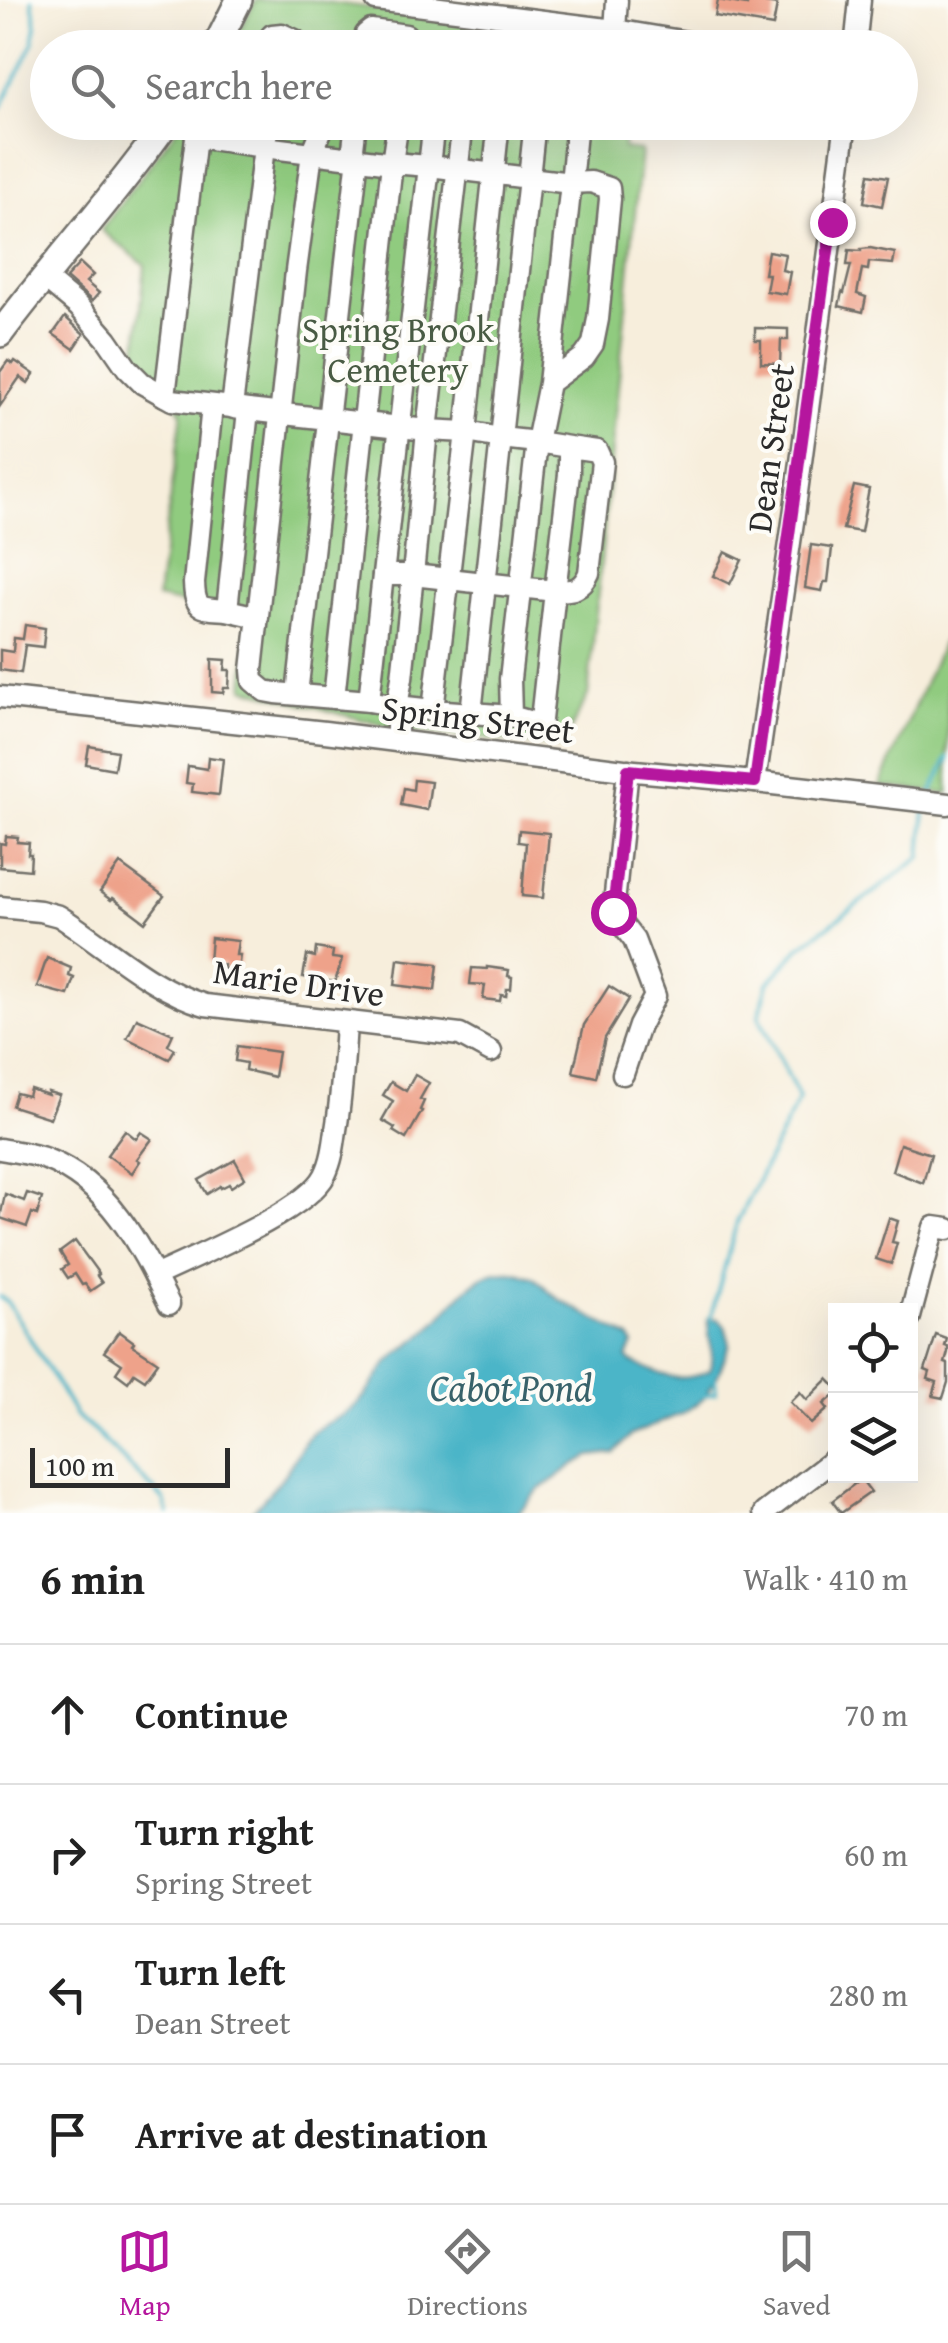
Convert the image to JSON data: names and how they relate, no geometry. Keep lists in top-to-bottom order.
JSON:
{
  "streets": {
    "street": ["Dean Street", "Spring Street", "Marie Drive"]
  },
  "crossings": [
    ["Dean Street", "Spring Street"]
  ],
  "water": ["Cabot Pond"],
  "parks": ["Spring Brook Cemetery"],
  "scale_bar": "100 m",
  "page": {
    "search": "Search here",
    "scale": "100 m",
    "heading": ["6 min", "Walk · 410 m"],
    "list": [
      ["Continue", "70 m"],
      ["Turn right", "Spring Street", "60 m"],
      ["Turn left", "Dean Street", "280 m"],
      "Arrive at destination"
    ],
    "nav": ["Map", "Directions", "Saved"]
  }
}
